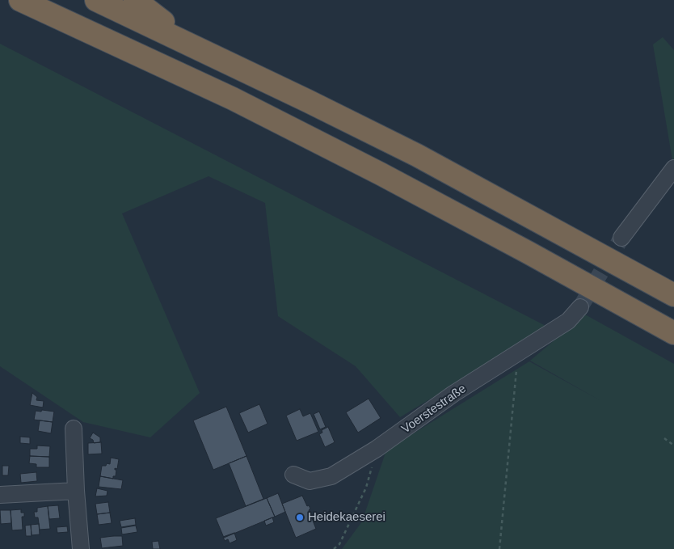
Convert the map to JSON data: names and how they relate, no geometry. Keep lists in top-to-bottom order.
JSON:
{
  "streets": {
    "street": ["Voerstestraße"]
  },
  "places": ["Heidekaeserei"]
}
